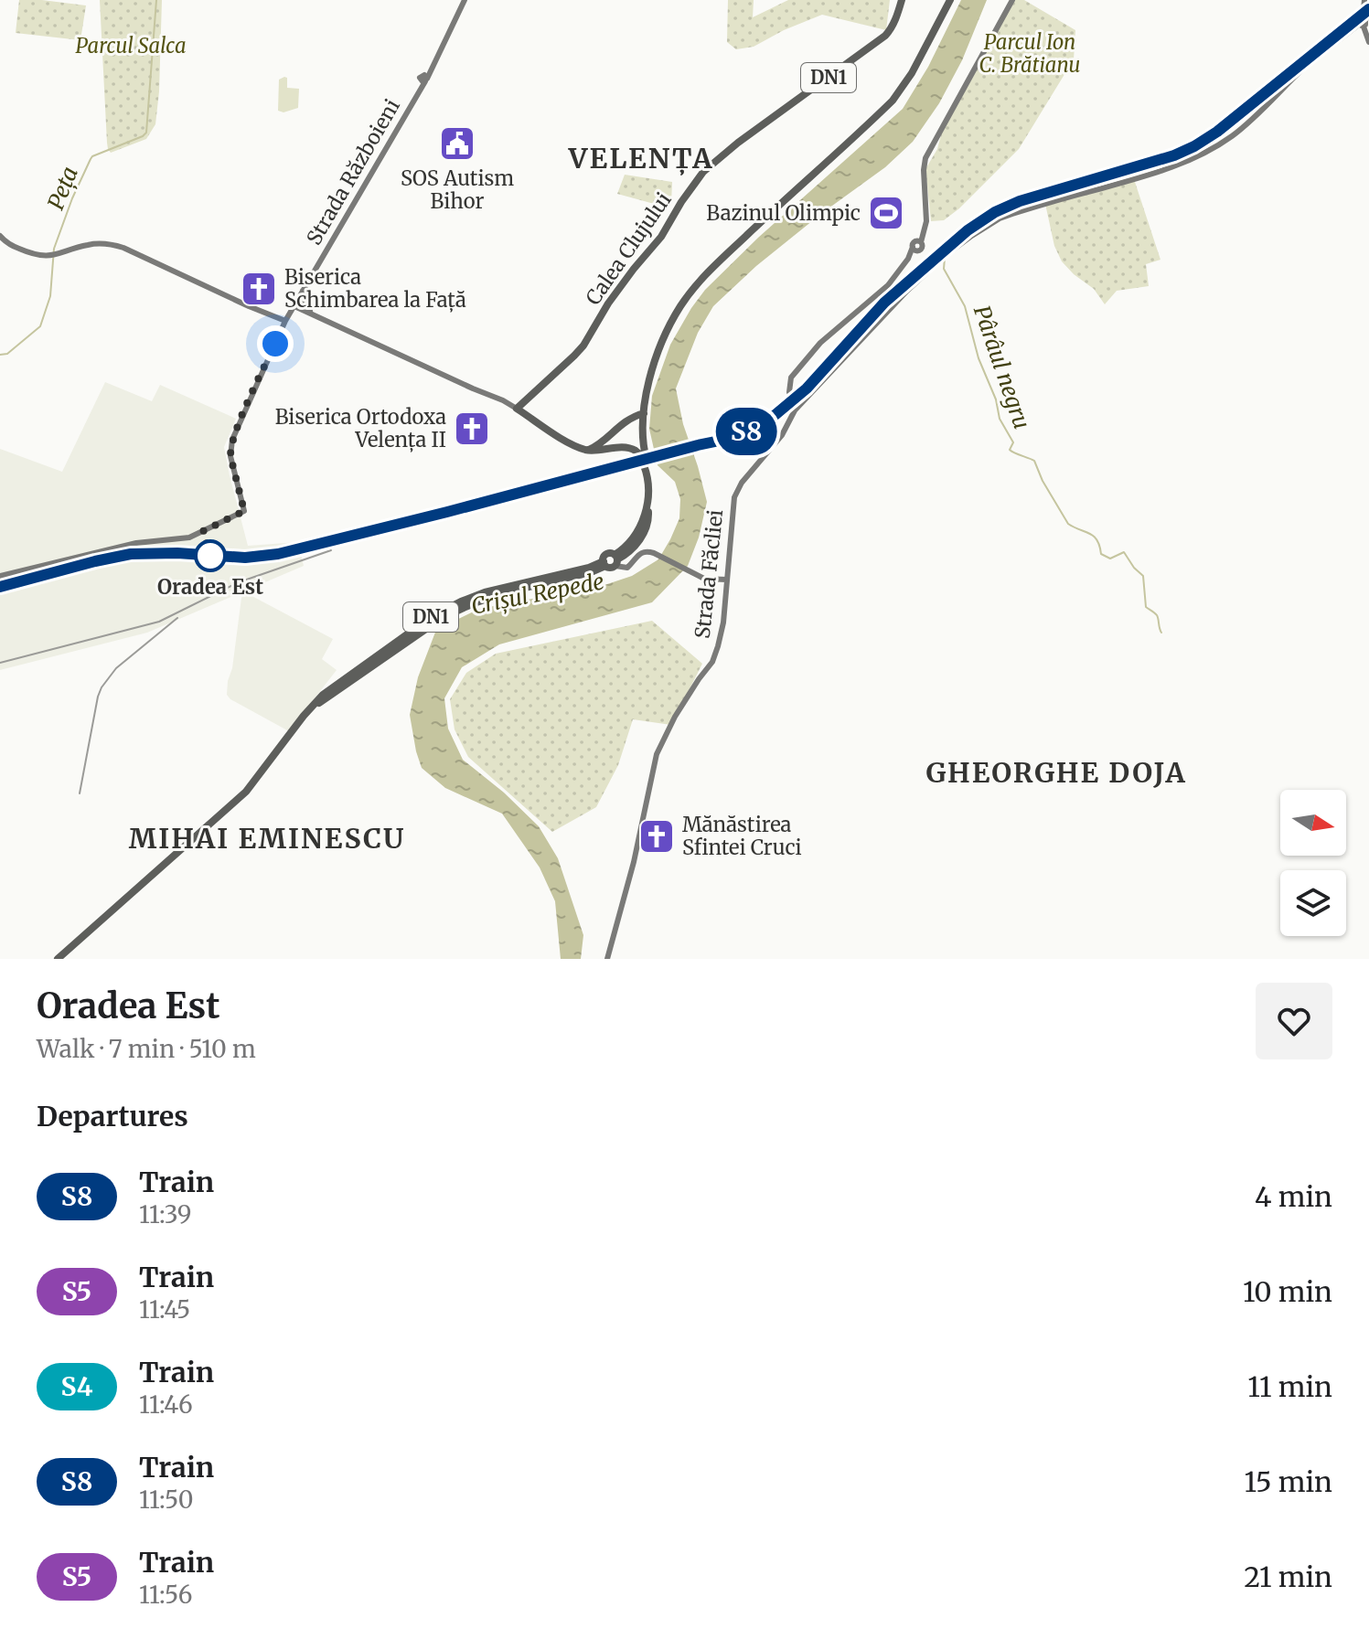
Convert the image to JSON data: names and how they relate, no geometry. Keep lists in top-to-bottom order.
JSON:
{
  "streets": {
    "main road": ["DN1", "Calea Clujului"],
    "street": ["Strada Războieni", "Strada Făcliei"]
  },
  "crossings": [
    ["DN1", "Calea Clujului"]
  ],
  "districts": ["VELENȚA", "GHEORGHE DOJA", "MIHAI EMINESCU"],
  "water": ["Peța", "Pârâul negru", "Crișul Repede"],
  "parks": ["Parcul Ion C. Brătianu", "Parcul Salca"],
  "places": {
    "public building": ["SOS Autism Bihor"],
    "sports": ["Bazinul Olimpic"],
    "church": ["Biserica Schimbarea la Față", "Biserica Ortodoxa Velența II", "Mănăstirea Sfintei Cruci"],
    "other": ["Oradea Est"]
  },
  "north": "right",
  "page": {
    "on_map": "S8",
    "heading": [
      ["Oradea Est", "Walk · 7 min · 510 m"],
      "Departures"
    ],
    "list": [
      {
        "mark": "S8",
        "name": "Train",
        "note": "11:39",
        "value": "4 min"
      },
      {
        "mark": "S5",
        "name": "Train",
        "note": "11:45",
        "value": "10 min"
      },
      {
        "mark": "S4",
        "name": "Train",
        "note": "11:46",
        "value": "11 min"
      },
      {
        "mark": "S8",
        "name": "Train",
        "note": "11:50",
        "value": "15 min"
      },
      {
        "mark": "S5",
        "name": "Train",
        "note": "11:56",
        "value": "21 min"
      }
    ]
  }
}
